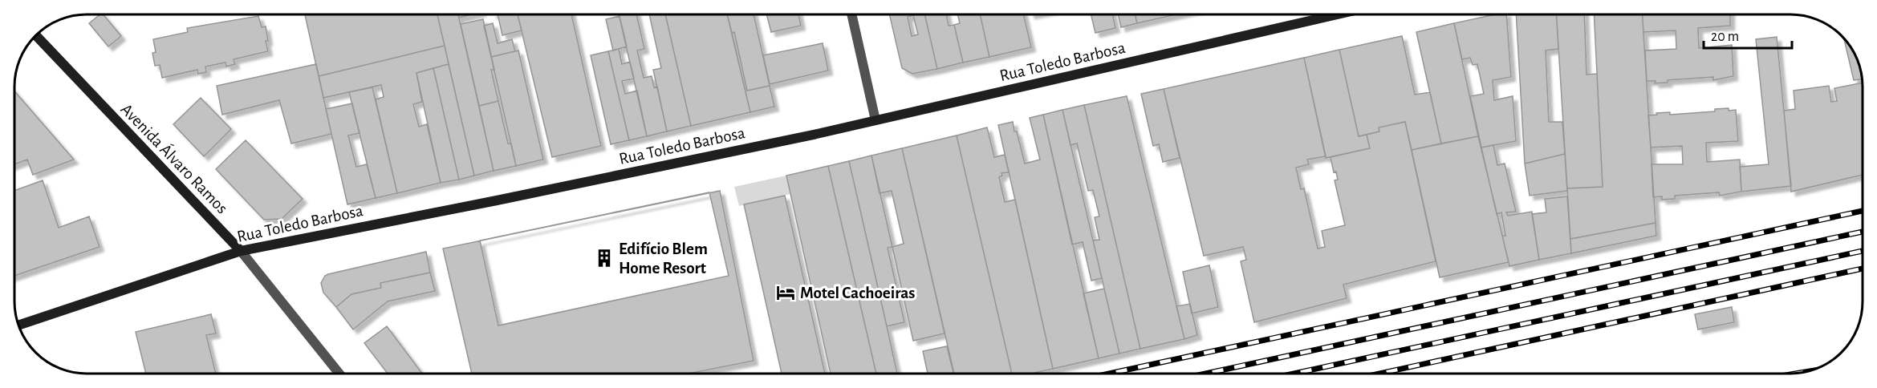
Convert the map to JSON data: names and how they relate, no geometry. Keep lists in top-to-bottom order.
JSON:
{
  "streets": {
    "street": ["Rua Toledo Barbosa", "Avenida Álvaro Ramos"]
  },
  "crossings": [
    ["Rua Toledo Barbosa", "Avenida Álvaro Ramos"]
  ],
  "places": {
    "building": ["Edifício Blem Home Resort"],
    "hotel": ["Motel Cachoeiras"]
  },
  "scale_bar": "20 m"
}
